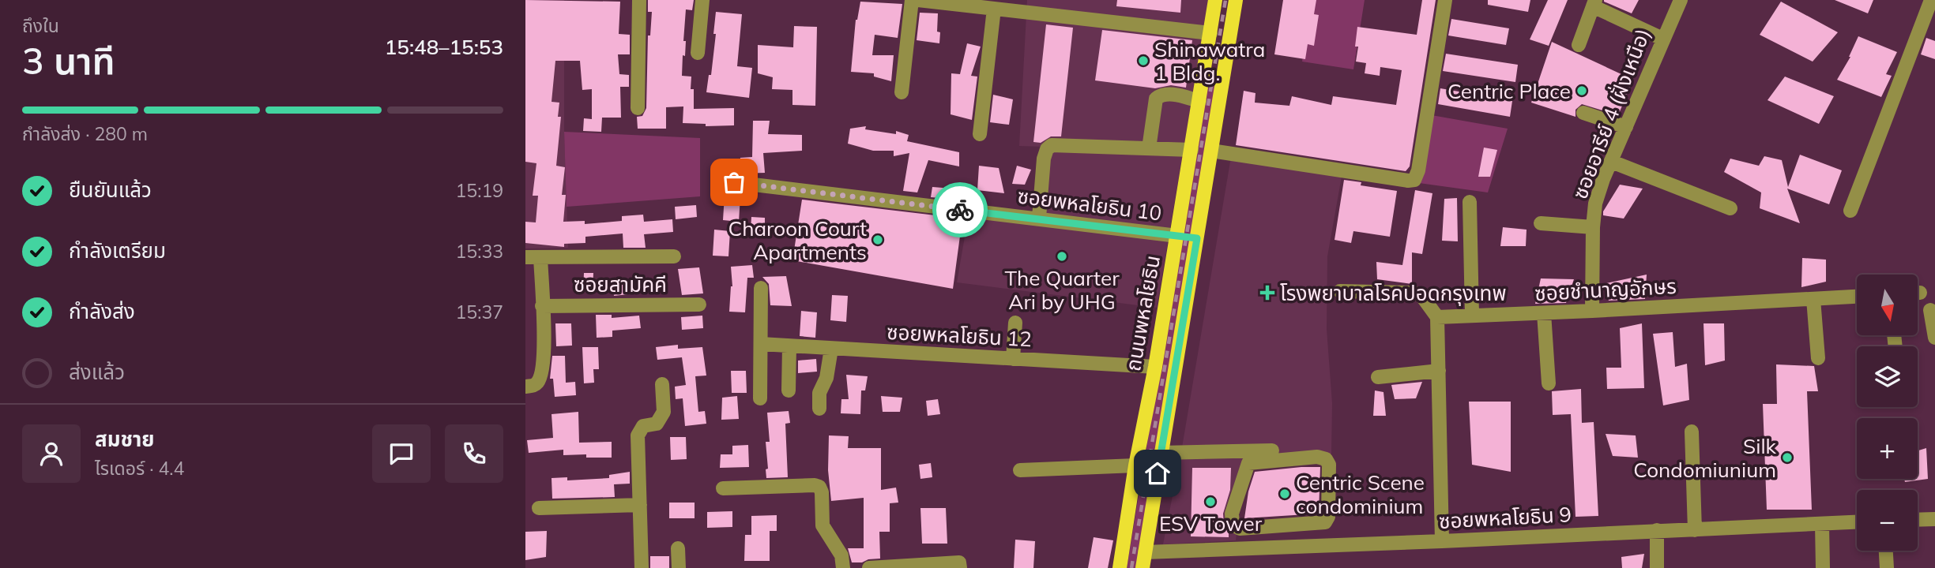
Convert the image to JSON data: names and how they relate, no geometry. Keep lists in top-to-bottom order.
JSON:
{
  "streets": {
    "main road": ["ถนนพหลโยธิน"],
    "street": [
      "ซอยอารีย์ 4 (ฝั่งเหนือ)",
      "ซอยพหลโยธิน 10",
      "ซอยสามัคคี",
      "ซอยชำนาญอักษร",
      "ซอยพหลโยธิน 12",
      "ซอยพหลโยธิน 9"
    ]
  },
  "crossings": [
    ["ซอยอารีย์ 4 (ฝั่งเหนือ)", "ซอยชำนาญอักษร"],
    ["ซอยพหลโยธิน 10", "ถนนพหลโยธิน"],
    ["ถนนพหลโยธิน", "ซอยพหลโยธิน 12"],
    ["ถนนพหลโยธิน", "ซอยพหลโยธิน 9"]
  ],
  "places": {
    "other": [
      "Shinawatra 1 Bldg.",
      "Centric Place",
      "Charoon Court Apartments",
      "The Quarter Ari by UHG",
      "Silk Condomiunium",
      "Centric Scene condominium",
      "ESV Tower"
    ],
    "health": ["โรงพยาบาลโรคปอดกรุงเทพ"]
  },
  "north": "bottom",
  "page": {
    "heading": ["3 นาที", "ถึงใน", "15:48–15:53"],
    "panel": ["สมชาย", "ไรเดอร์ · 4.4"],
    "bar": "กำลังส่ง · 280 m",
    "list": [
      ["ยืนยันแล้ว", "15:19"],
      ["กำลังเตรียม", "15:33"],
      ["กำลังส่ง", "15:37"],
      "ส่งแล้ว"
    ],
    "map_buttons": ["+", "−"]
  }
}
